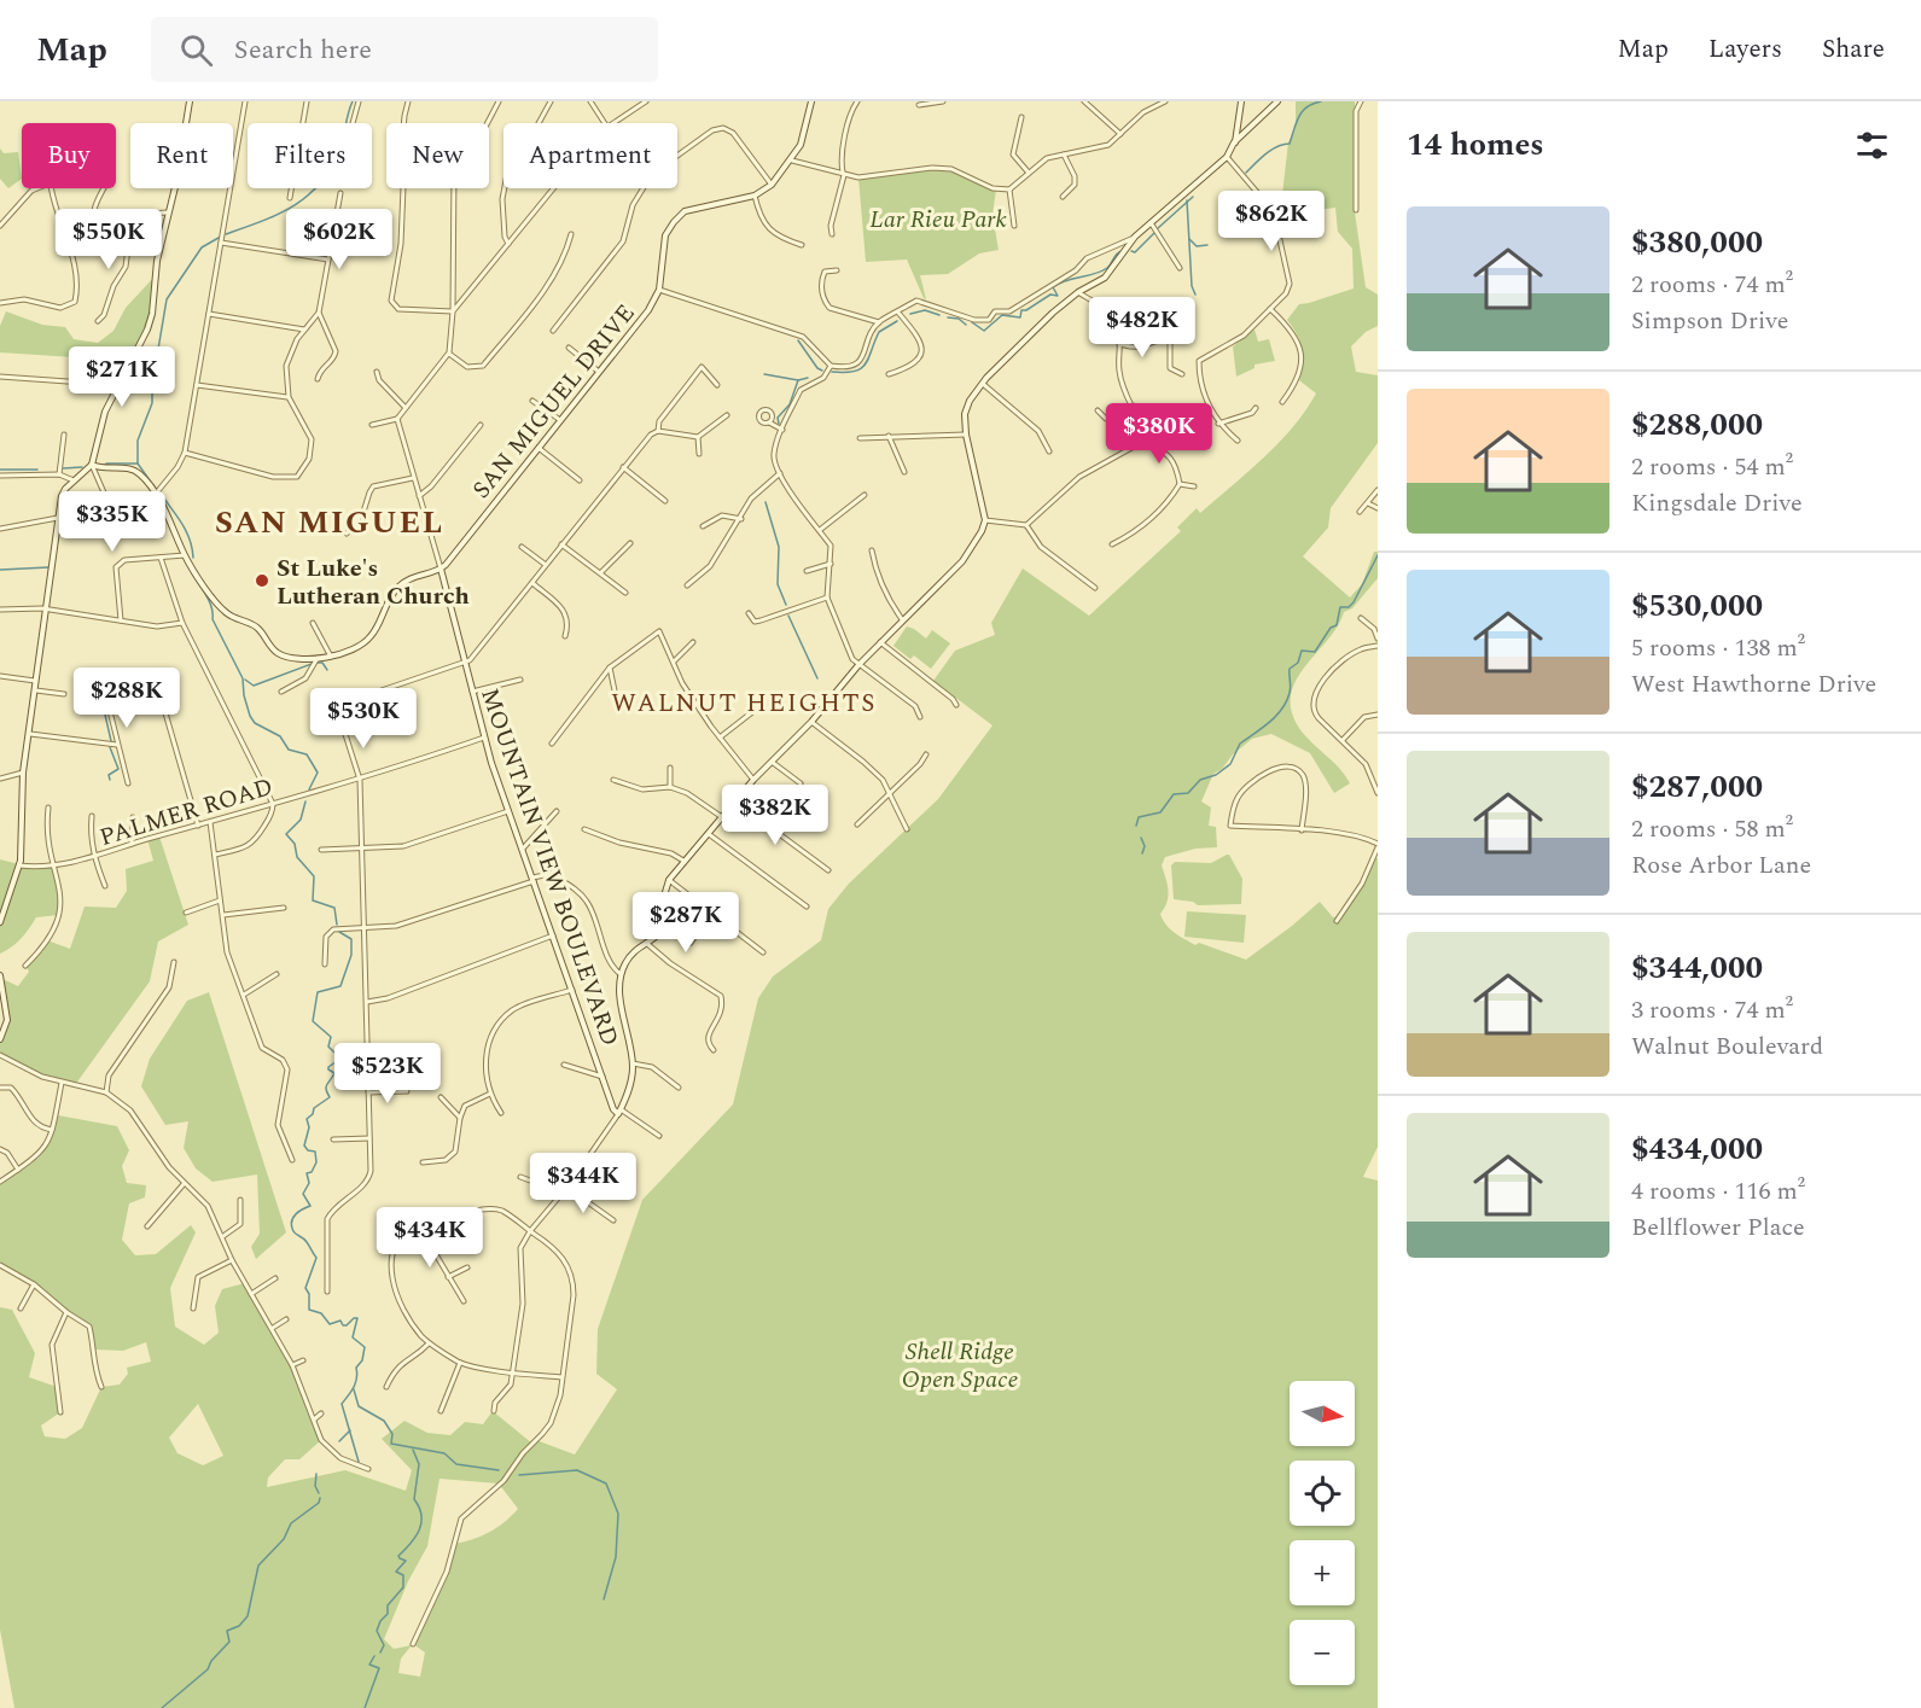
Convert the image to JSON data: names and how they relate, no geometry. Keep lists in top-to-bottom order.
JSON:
{
  "streets": {
    "street": ["SAN MIGUEL DRIVE", "PALMER ROAD", "MOUNTAIN VIEW BOULEVARD"]
  },
  "crossings": [
    ["SAN MIGUEL DRIVE", "MOUNTAIN VIEW BOULEVARD"],
    ["PALMER ROAD", "MOUNTAIN VIEW BOULEVARD"]
  ],
  "districts": ["SAN MIGUEL", "WALNUT HEIGHTS"],
  "parks": ["Lar Rieu Park", "Shell Ridge Open Space"],
  "places": ["St Luke's Lutheran Church"],
  "north": "right",
  "page": {
    "header": "Map",
    "search": "Search here",
    "nav": ["Map", "Layers", "Share"],
    "heading": "14 homes",
    "chip": [
      "Buy",
      "Rent",
      "Filters",
      "New",
      "Apartment"
    ],
    "list": [
      {
        "name": "$380,000",
        "note": "2 rooms · 74 m² · Simpson Drive"
      },
      {
        "name": "$288,000",
        "note": "2 rooms · 54 m² · Kingsdale Drive"
      },
      {
        "name": "$530,000",
        "note": "5 rooms · 138 m² · West Hawthorne Drive"
      },
      {
        "name": "$287,000",
        "note": "2 rooms · 58 m² · Rose Arbor Lane"
      },
      {
        "name": "$344,000",
        "note": "3 rooms · 74 m² · Walnut Boulevard"
      },
      {
        "name": "$434,000",
        "note": "4 rooms · 116 m² · Bellflower Place"
      }
    ],
    "price": [
      "$862K",
      "$550K",
      "$602K",
      "$482K",
      "$271K",
      "$380K",
      "$335K",
      "$288K",
      "$530K",
      "$382K",
      "$287K",
      "$523K",
      "$344K",
      "$434K"
    ],
    "map_buttons": ["+", "−"]
  }
}
